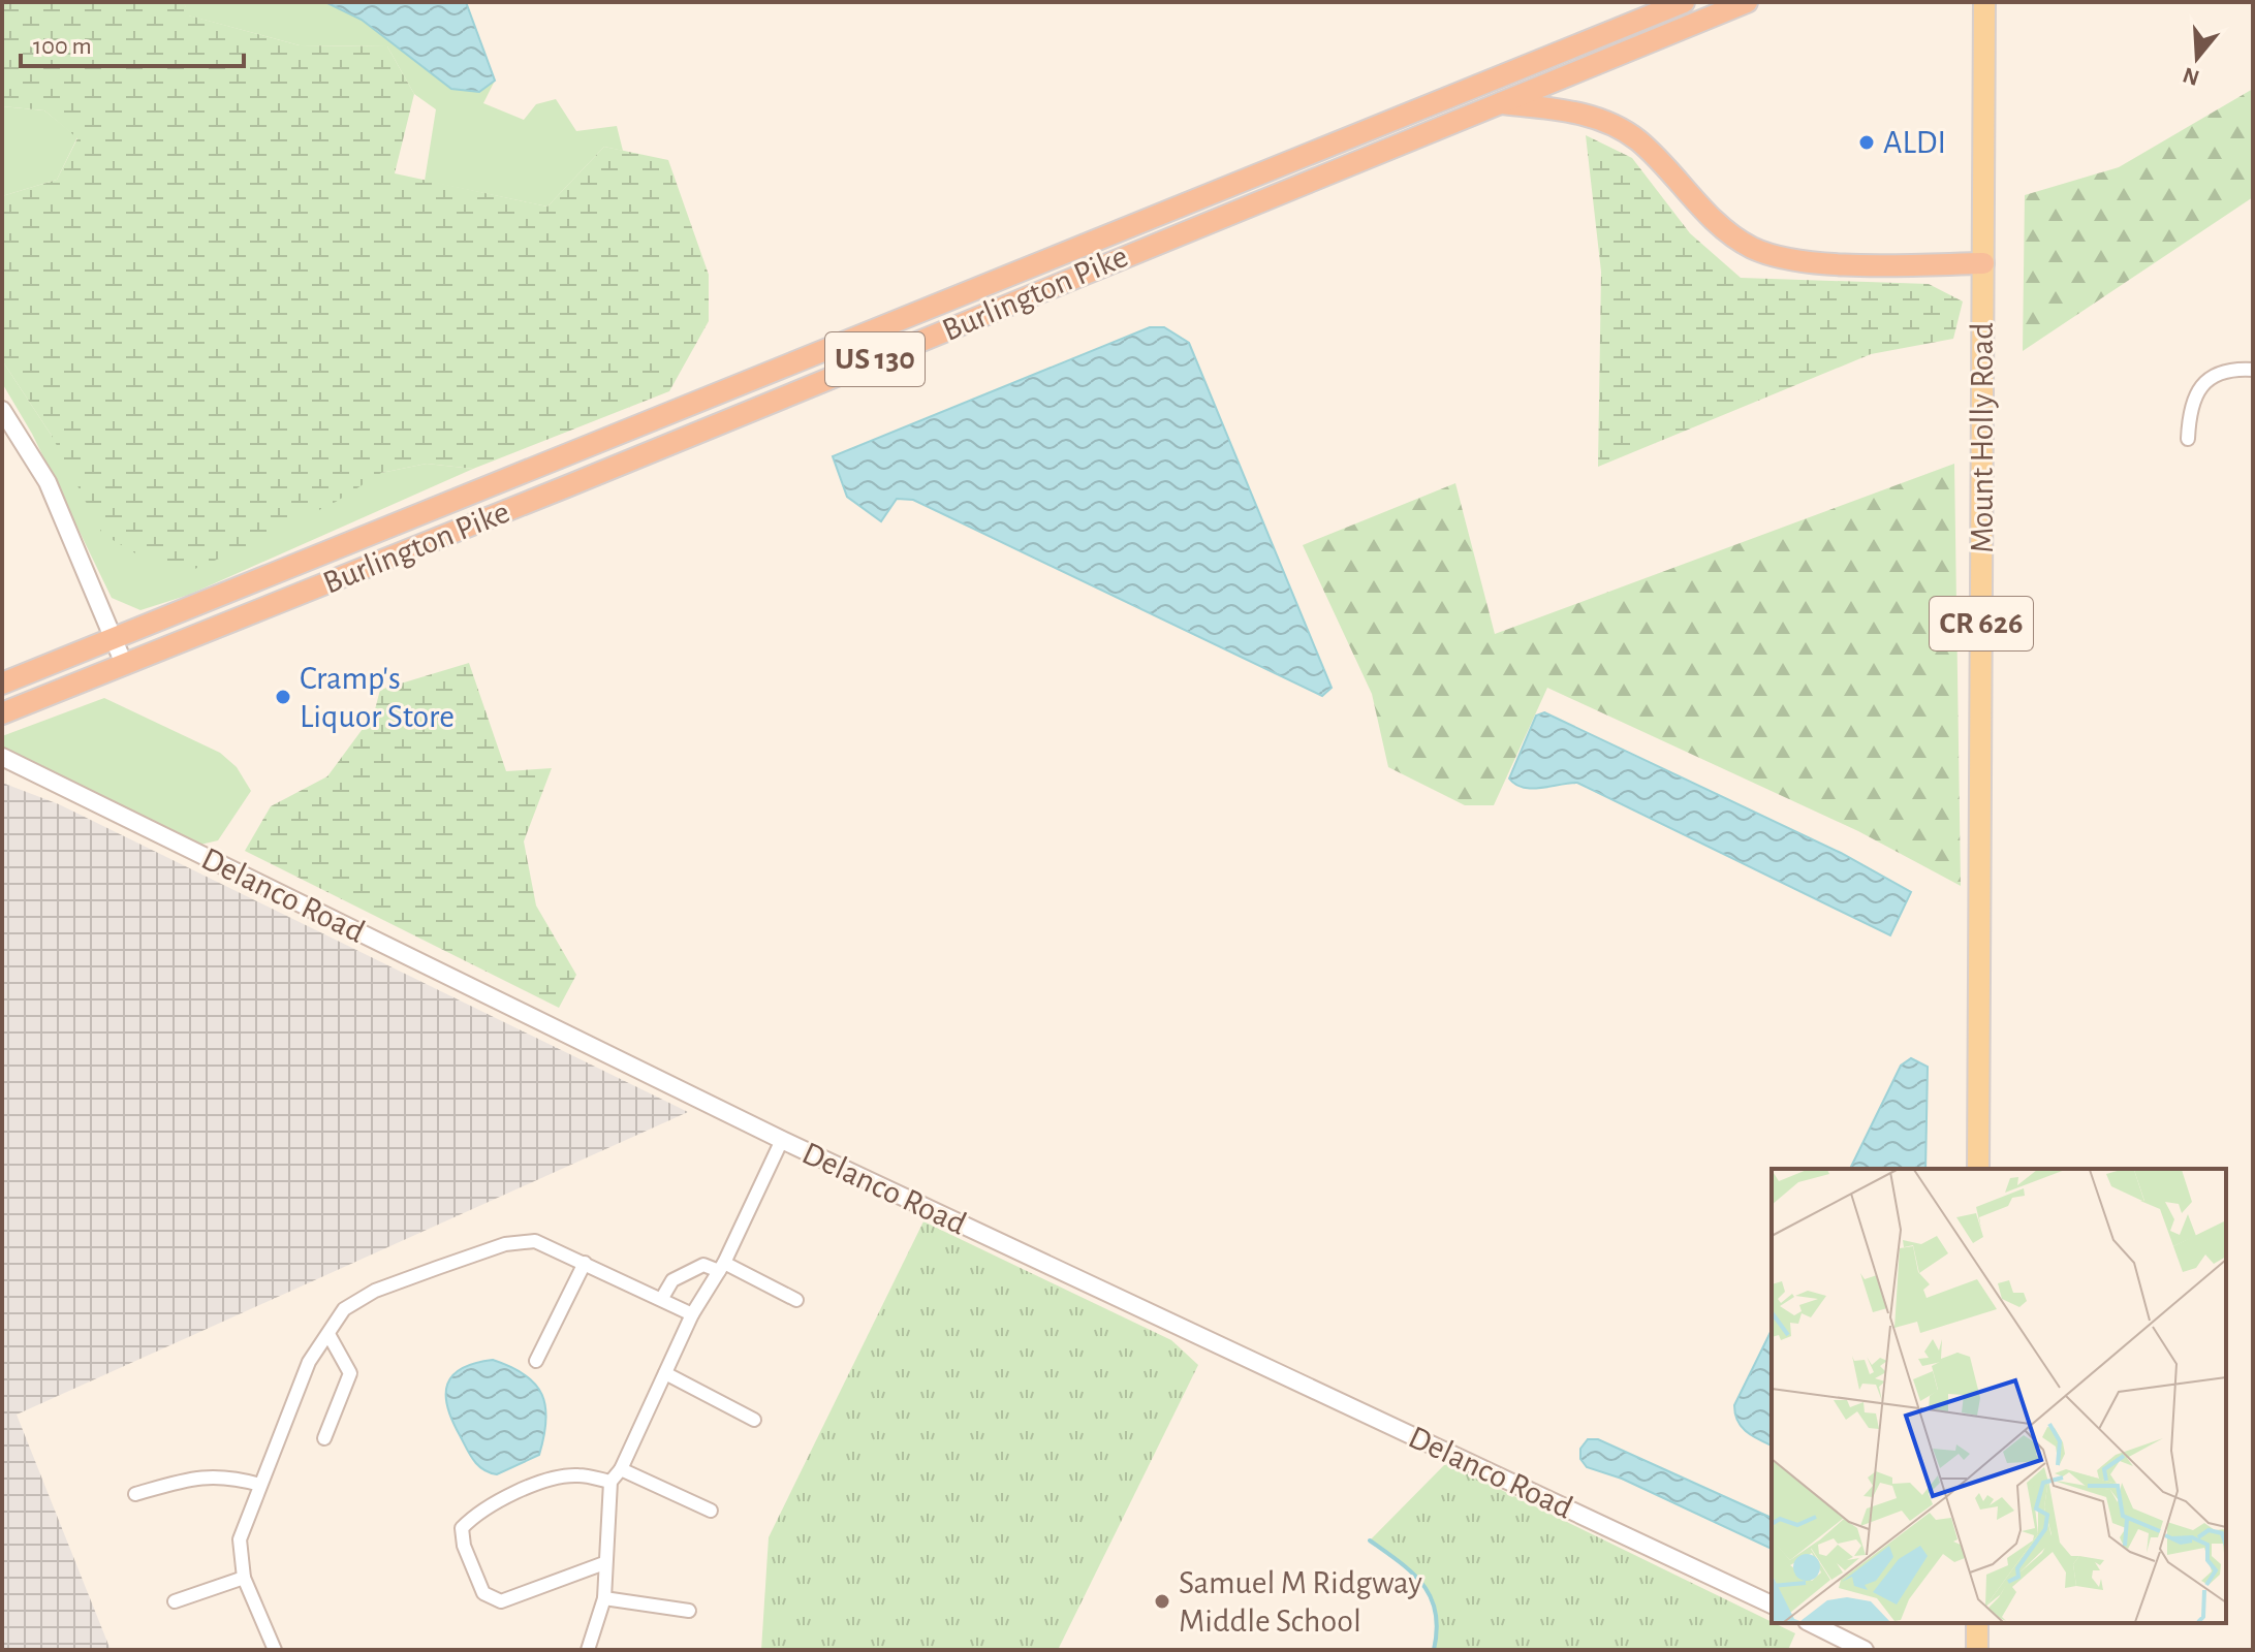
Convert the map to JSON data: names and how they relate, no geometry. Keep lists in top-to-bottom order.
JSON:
{
  "streets": {
    "highway": ["Burlington Pike", "US 130"],
    "main road": ["Mount Holly Road", "CR 626"],
    "street": ["Delanco Road"]
  },
  "places": ["ALDI", "Cramp's Liquor Store", "Samuel M Ridgway Middle School"],
  "scale_bar": "100 m",
  "north": "bottom"
}
